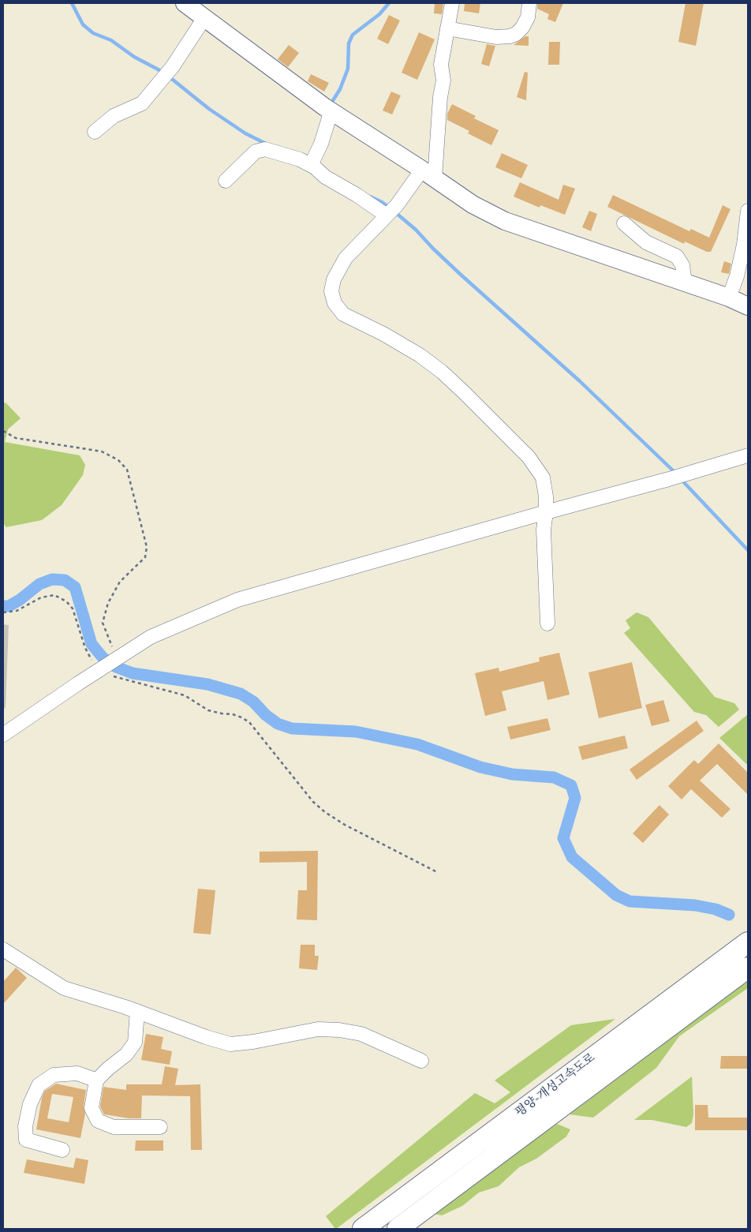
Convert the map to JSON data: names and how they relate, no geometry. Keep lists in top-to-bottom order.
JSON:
{
  "streets": {
    "highway": ["평양-개성고속도로"]
  }
}
